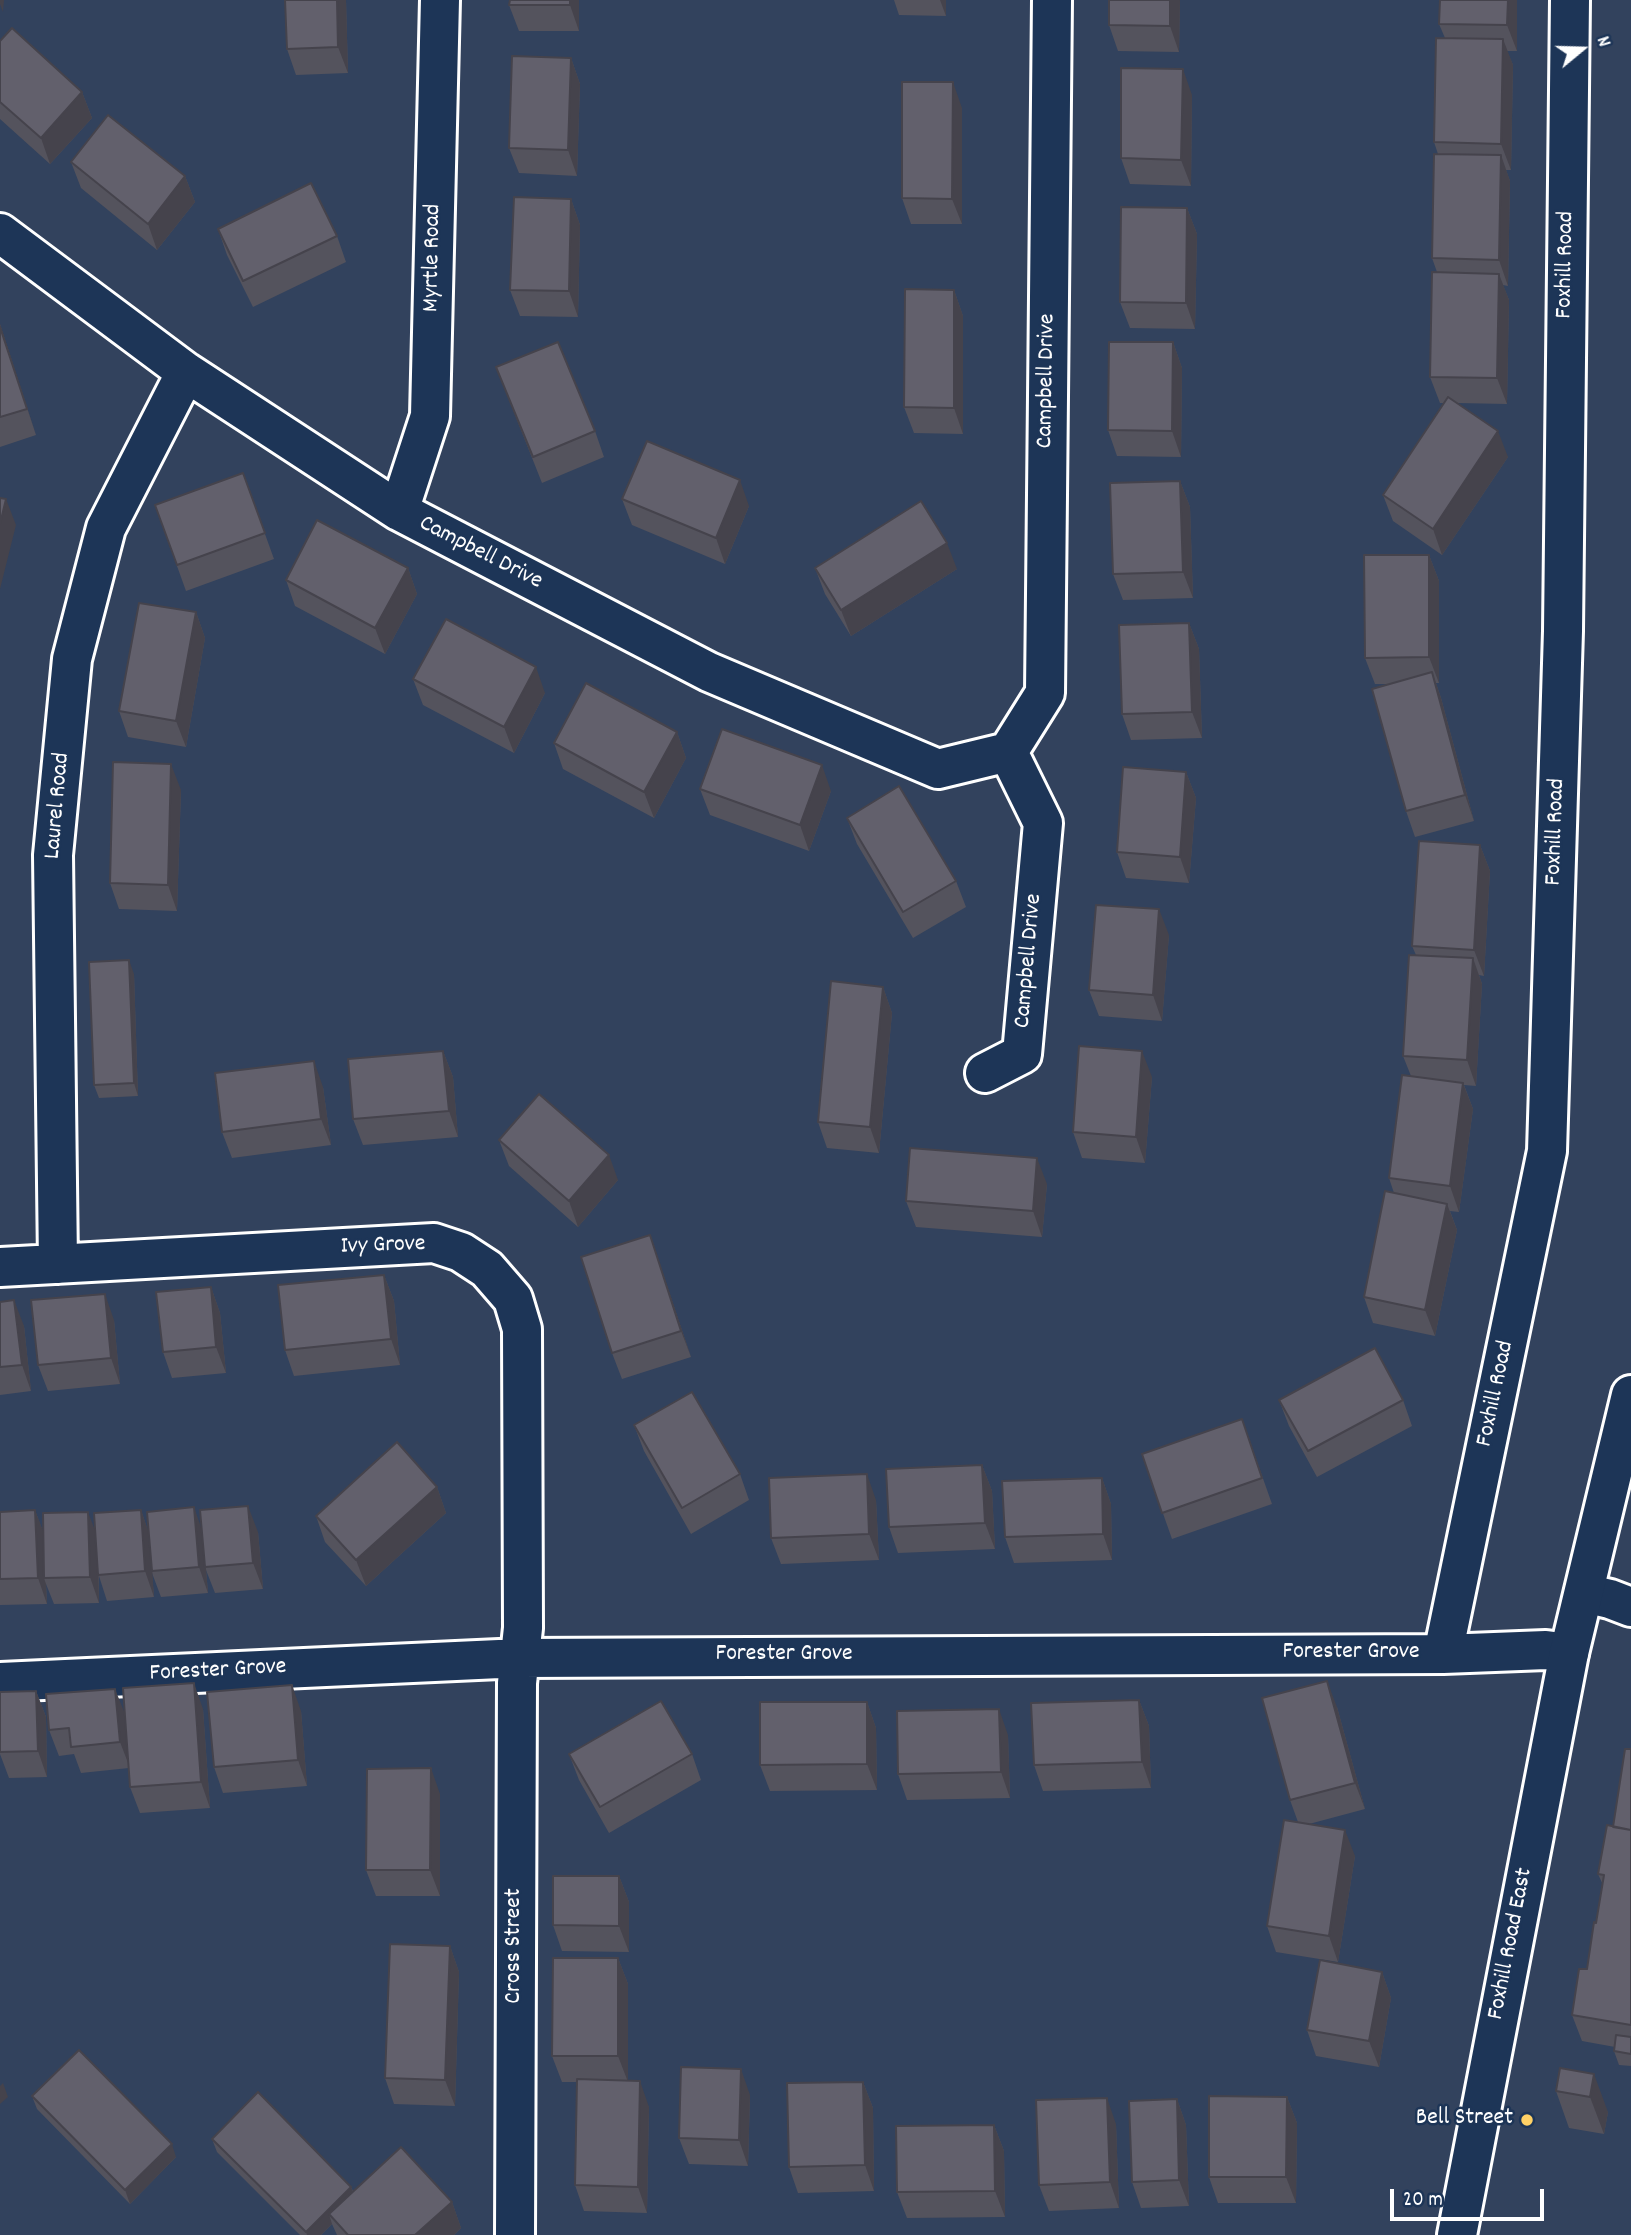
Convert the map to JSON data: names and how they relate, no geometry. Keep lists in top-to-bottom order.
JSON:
{
  "streets": {
    "street": [
      "Myrtle Road",
      "Foxhill Road",
      "Campbell Drive",
      "Laurel Road",
      "Ivy Grove",
      "Forester Grove",
      "Foxhill Road East",
      "Cross Street"
    ]
  },
  "crossings": [
    ["Myrtle Road", "Campbell Drive"],
    ["Foxhill Road", "Forester Grove"],
    ["Campbell Drive", "Laurel Road"],
    ["Laurel Road", "Ivy Grove"],
    ["Ivy Grove", "Forester Grove"],
    ["Ivy Grove", "Cross Street"],
    ["Forester Grove", "Foxhill Road East"],
    ["Forester Grove", "Cross Street"]
  ],
  "places": ["Bell Street"],
  "scale_bar": "20 m",
  "north": "right"
}
